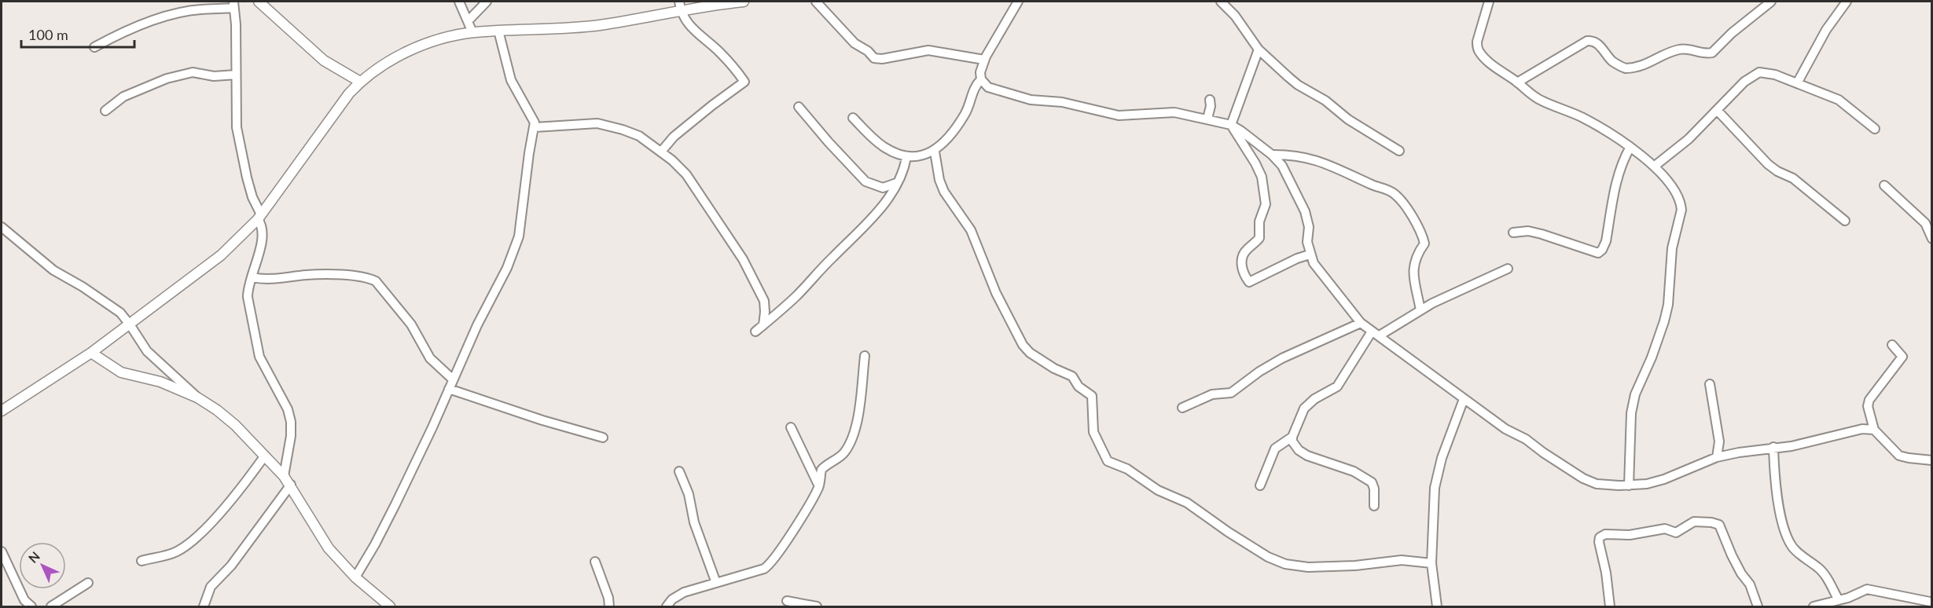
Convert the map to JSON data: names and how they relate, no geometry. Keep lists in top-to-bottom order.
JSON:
{
  "scale_bar": "100 m",
  "north": "top left"
}
